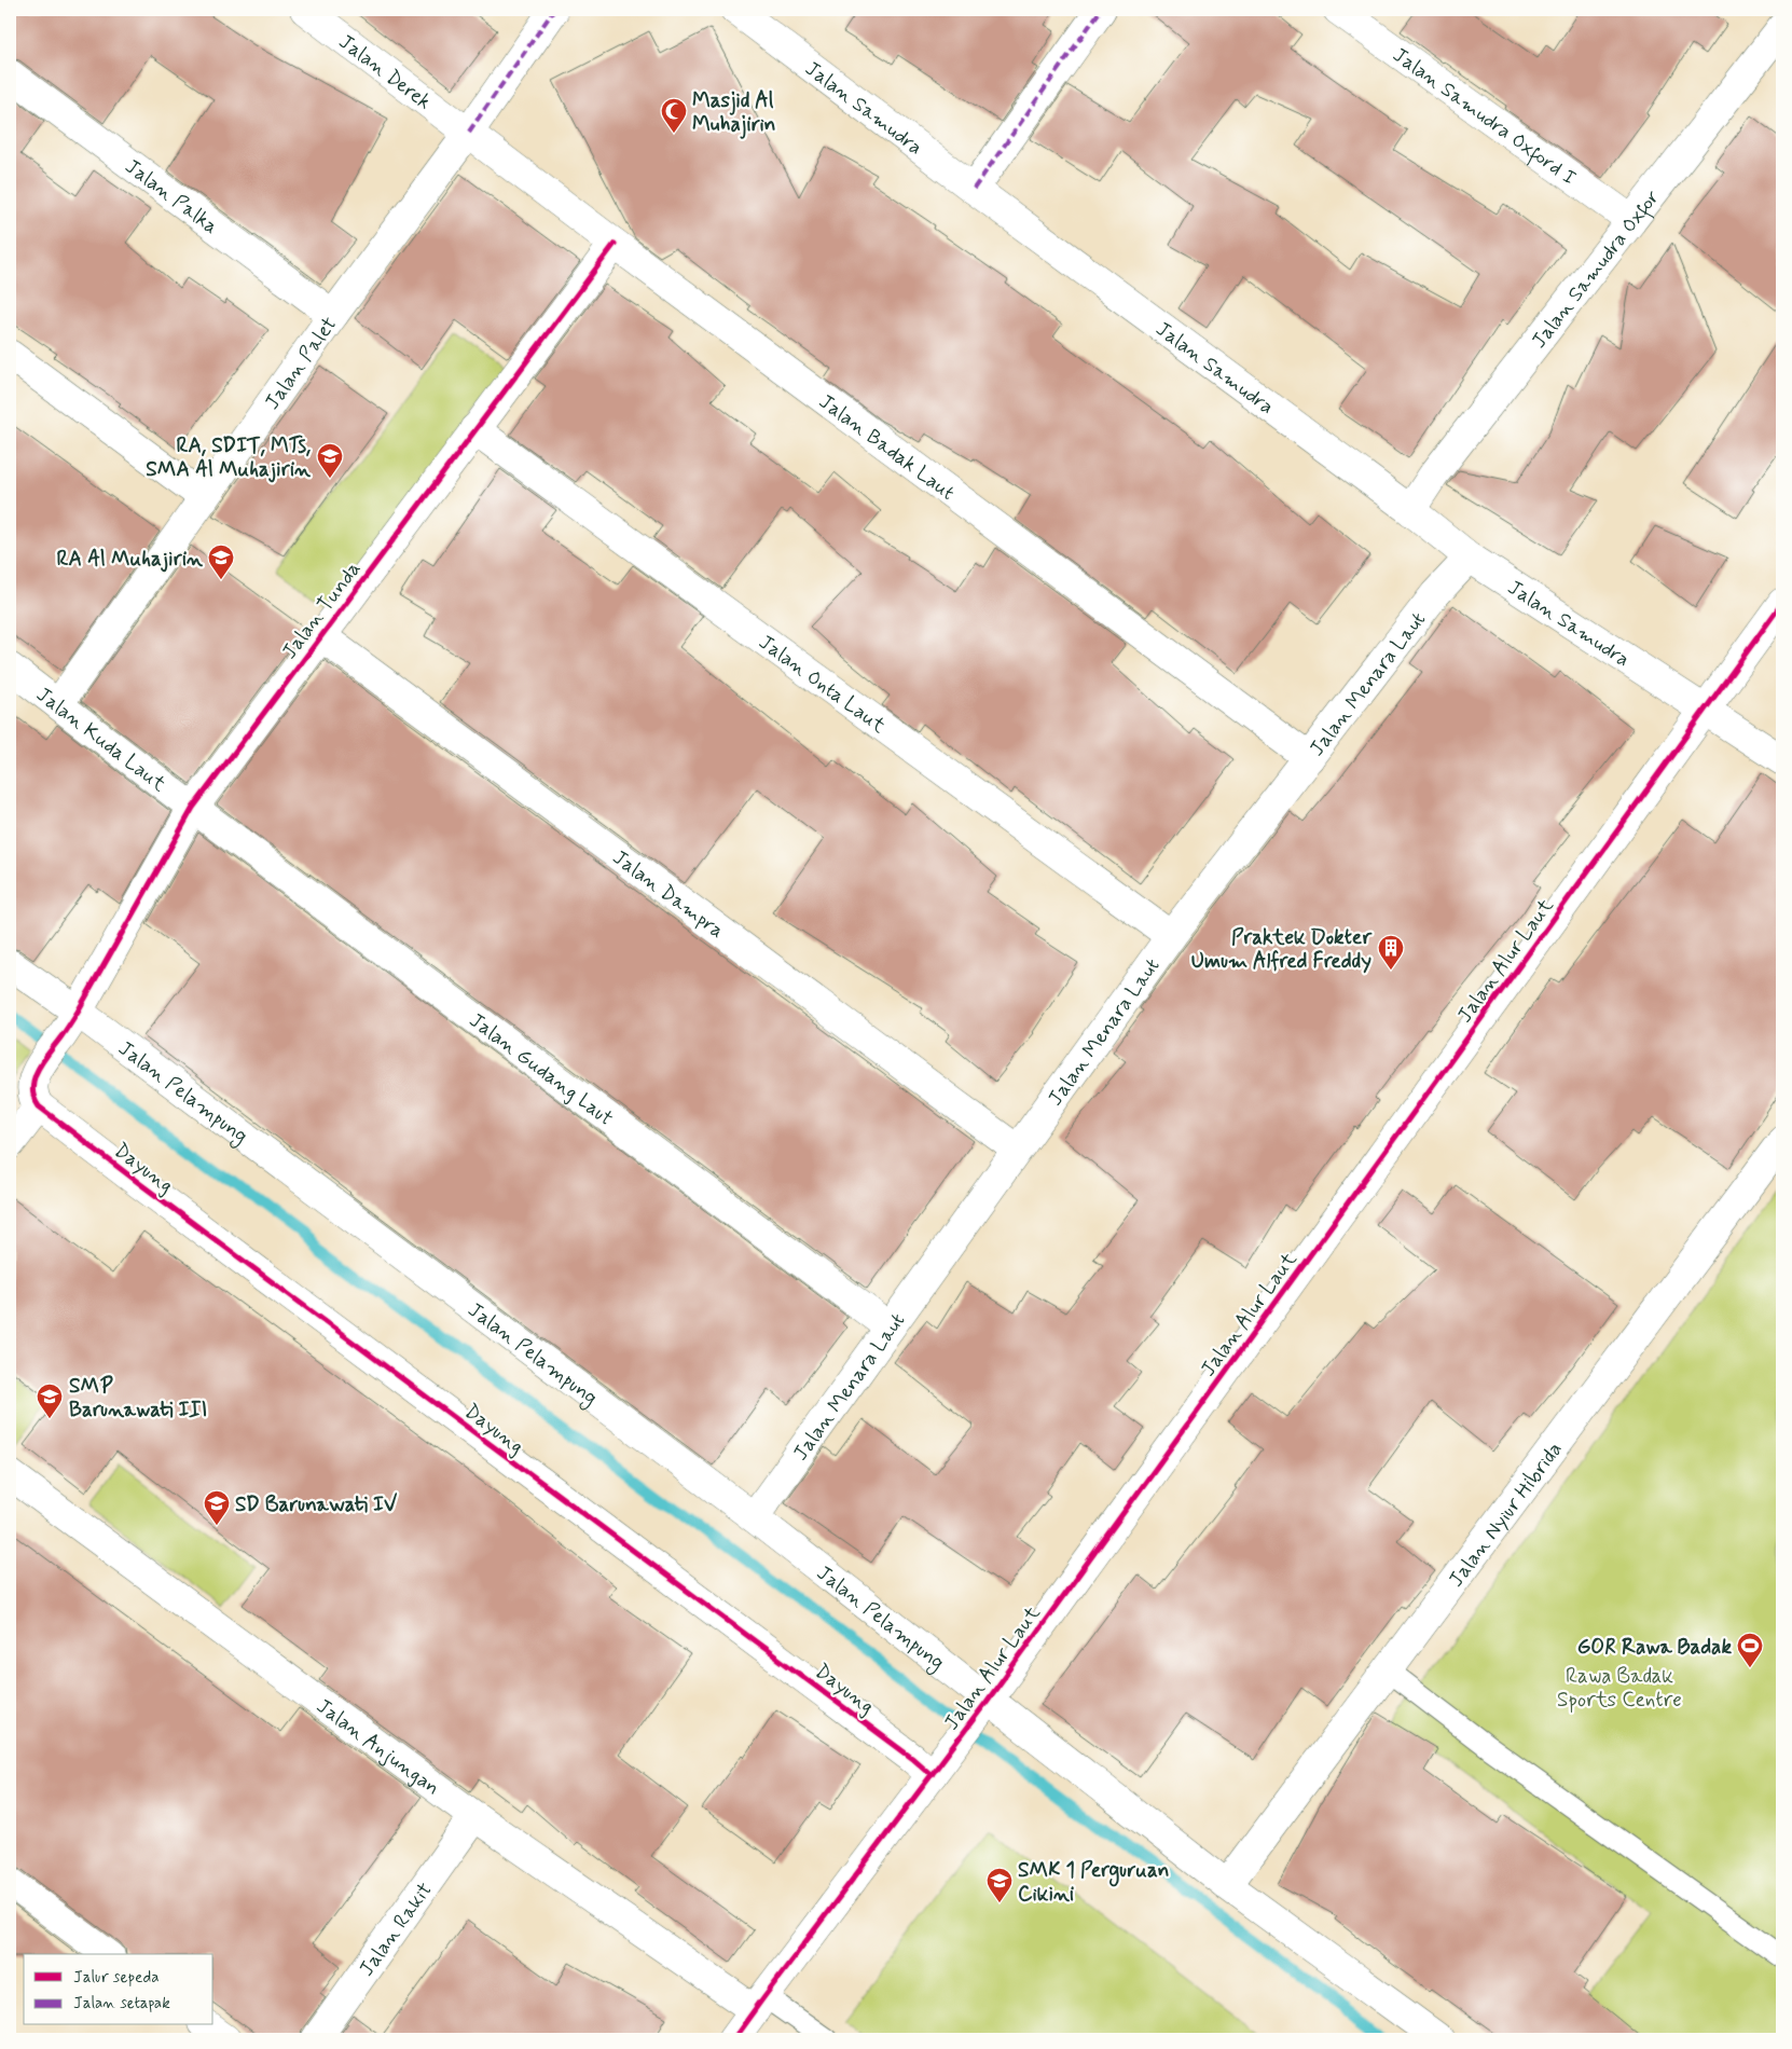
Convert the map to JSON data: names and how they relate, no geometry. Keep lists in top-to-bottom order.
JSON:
{
  "streets": {
    "street": [
      "Jalan Derek",
      "Jalan Samudra",
      "Jalan Samudra Oxford I",
      "Jalan Palka",
      "Jalan Samudra Oxfor",
      "Jalan Palet",
      "Jalan Badak Laut",
      "Jalan Tunda",
      "Jalan Onta Laut",
      "Jalan Menara Laut",
      "Jalan Kuda Laut",
      "Jalan Dampra",
      "Jalan Alur Laut",
      "Jalan Gudang Laut",
      "Jalan Pelampung",
      "Dayung",
      "Jalan Nyiur Hibrida",
      "Jalan Anjungan",
      "Jalan Rakit"
    ]
  },
  "crossings": [
    ["Jalan Derek", "Jalan Palet"],
    ["Jalan Derek", "Jalan Badak Laut"],
    ["Jalan Samudra", "Jalan Samudra Oxfor"],
    ["Jalan Samudra", "Jalan Menara Laut"],
    ["Jalan Samudra", "Jalan Alur Laut"],
    ["Jalan Samudra Oxford I", "Jalan Samudra Oxfor"],
    ["Jalan Palka", "Jalan Palet"],
    ["Jalan Palet", "Jalan Badak Laut"],
    ["Jalan Palet", "Jalan Kuda Laut"],
    ["Jalan Badak Laut", "Jalan Tunda"],
    ["Jalan Badak Laut", "Jalan Menara Laut"],
    ["Jalan Tunda", "Jalan Onta Laut"],
    ["Jalan Tunda", "Jalan Kuda Laut"],
    ["Jalan Tunda", "Jalan Dampra"],
    ["Jalan Tunda", "Jalan Gudang Laut"],
    ["Jalan Tunda", "Jalan Pelampung"],
    ["Jalan Tunda", "Dayung"],
    ["Jalan Onta Laut", "Jalan Menara Laut"],
    ["Jalan Menara Laut", "Jalan Dampra"],
    ["Jalan Menara Laut", "Jalan Gudang Laut"],
    ["Jalan Menara Laut", "Jalan Pelampung"],
    ["Jalan Kuda Laut", "Jalan Gudang Laut"],
    ["Jalan Alur Laut", "Jalan Pelampung"],
    ["Jalan Alur Laut", "Dayung"],
    ["Jalan Alur Laut", "Jalan Anjungan"],
    ["Jalan Pelampung", "Jalan Nyiur Hibrida"],
    ["Jalan Anjungan", "Jalan Rakit"]
  ],
  "parks": ["Rawa Badak Sports Centre"],
  "places": {
    "mosque": ["Masjid Al Muhajirin"],
    "school or university": [
      "RA, SDIT, MTs, SMA Al Muhajirin",
      "RA Al Muhajirin",
      "SMP Barunawati III",
      "SD Barunawati IV",
      "SMK 1 Perguruan Cikini"
    ],
    "building": ["Praktek Dokter Umum Alfred Freddy"],
    "sports": ["GOR Rawa Badak"]
  },
  "legend": ["Jalur sepeda", "Jalan setapak"]
}
